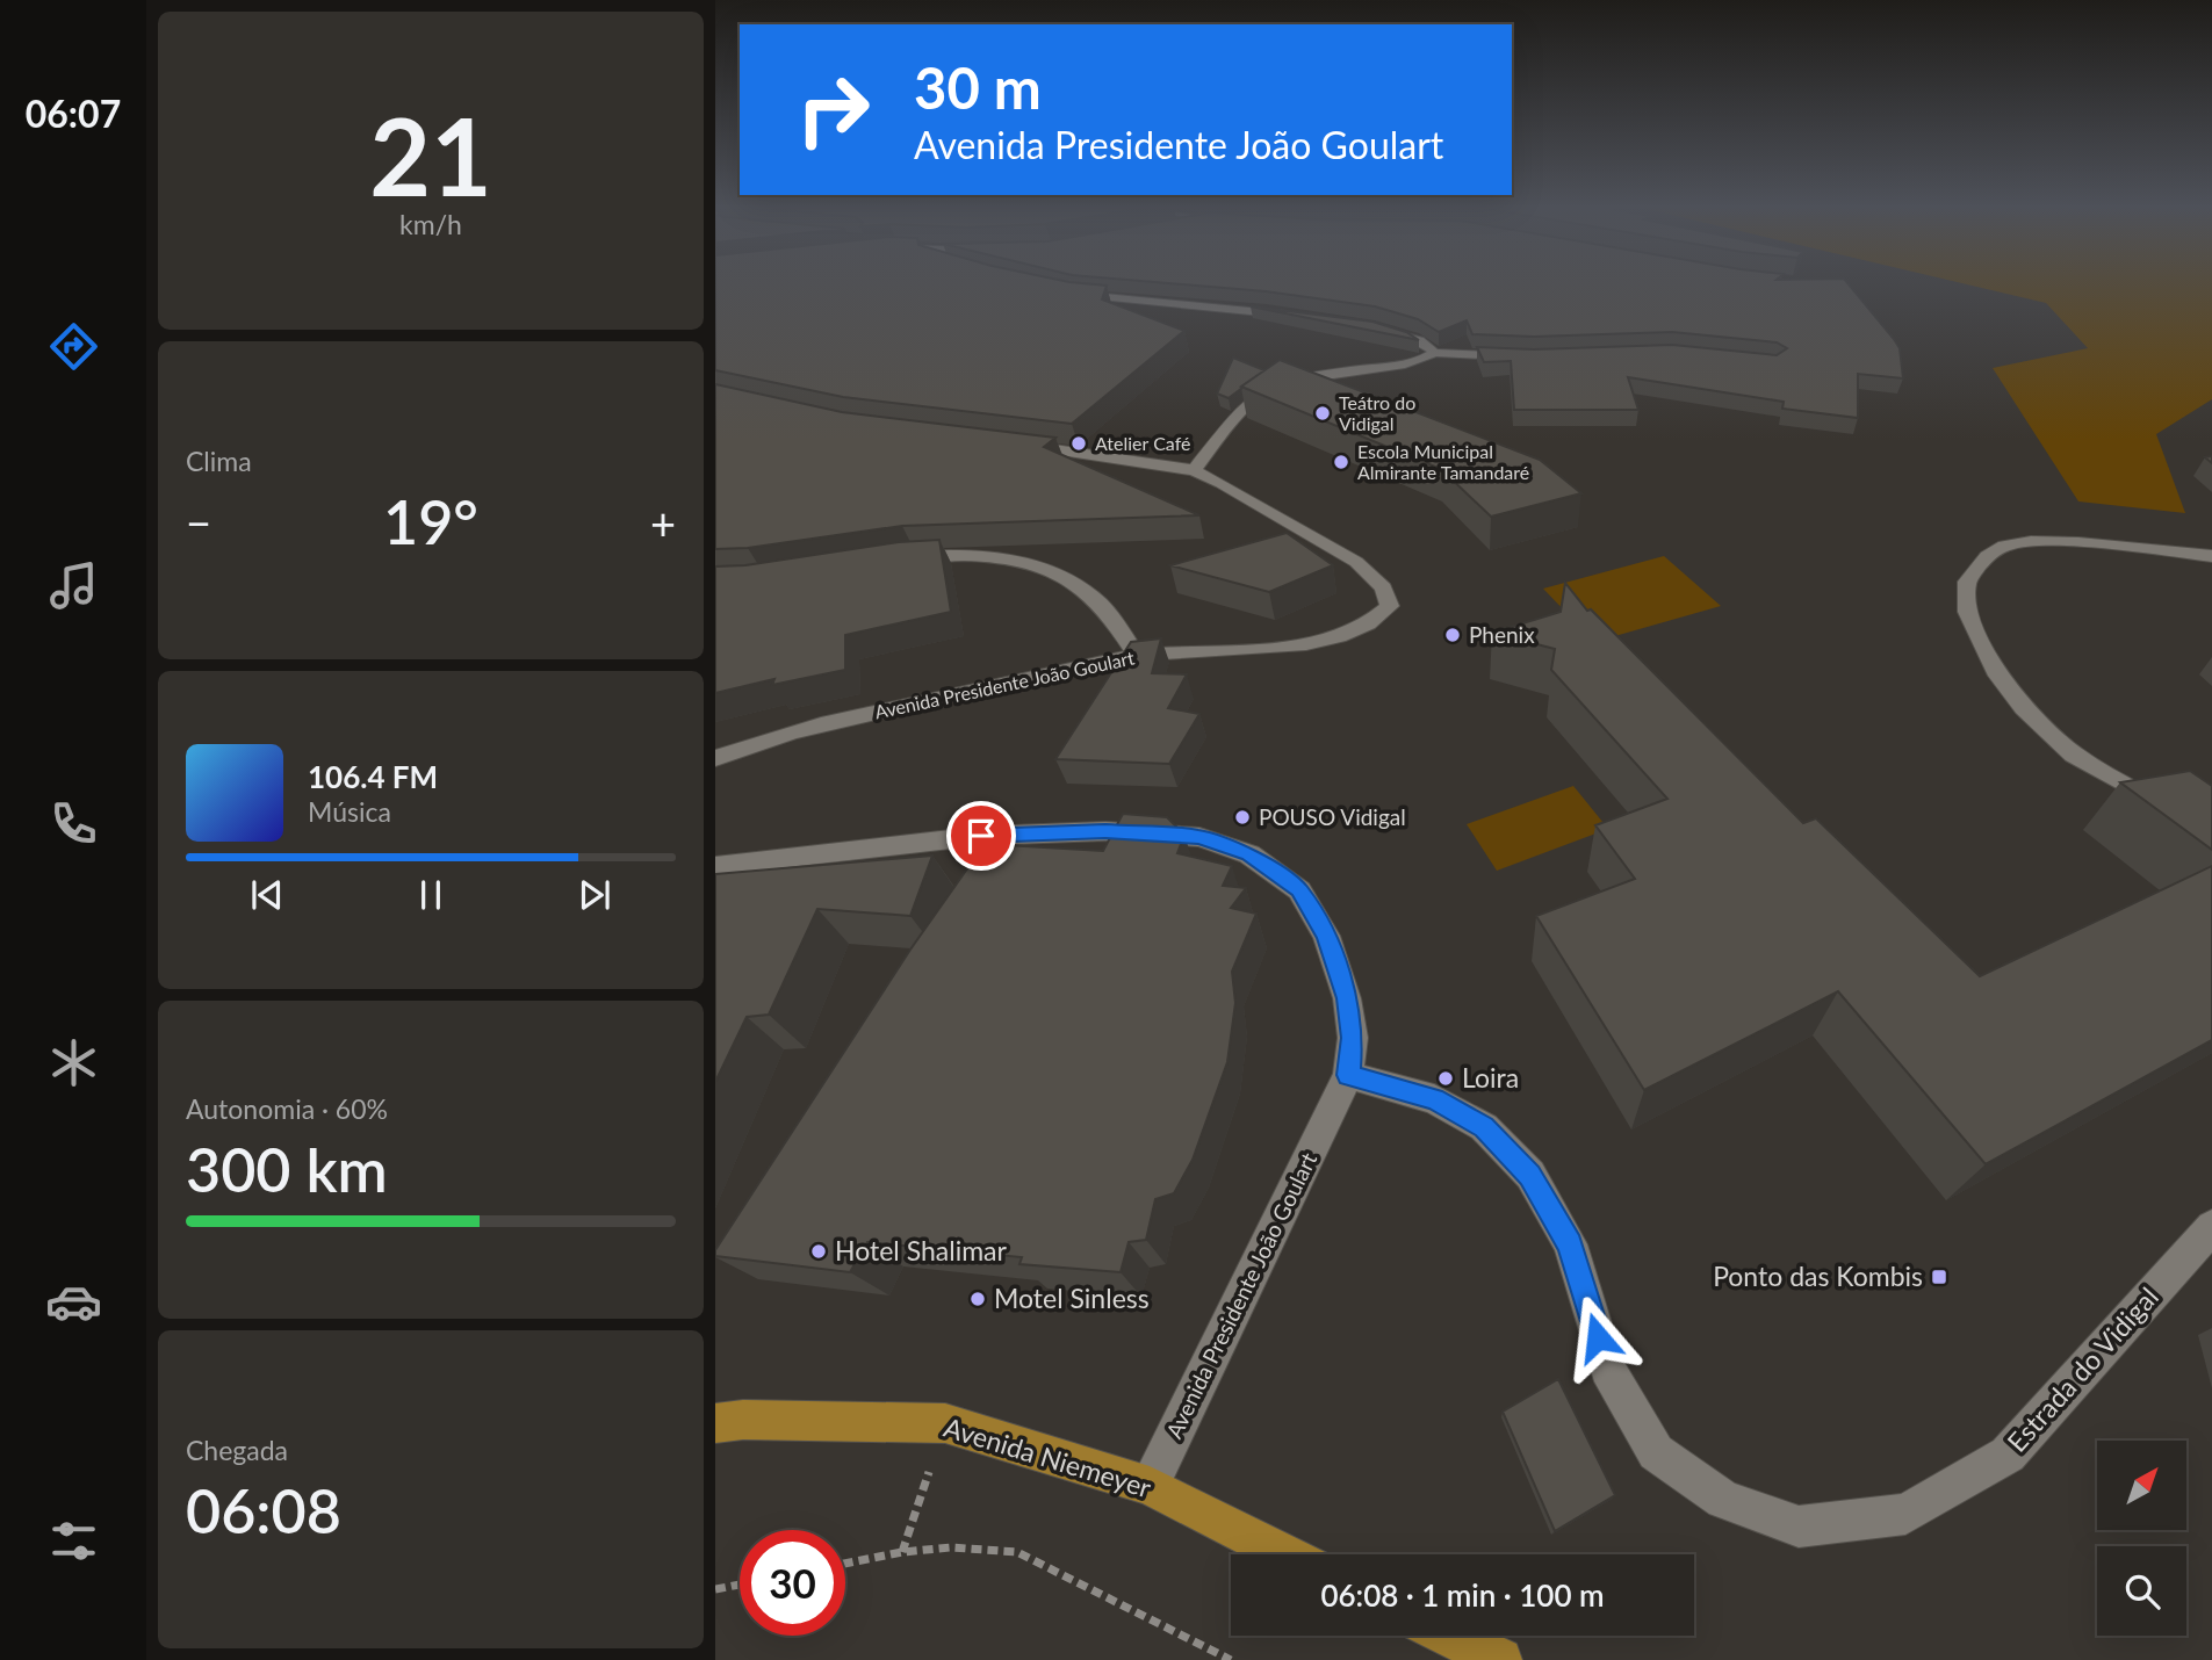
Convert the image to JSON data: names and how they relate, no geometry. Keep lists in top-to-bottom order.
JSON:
{
  "streets": {
    "main road": ["Avenida Niemeyer"],
    "street": ["Avenida Presidente João Goulart", "Estrada do Vidigal"]
  },
  "crossings": [
    ["Avenida Presidente João Goulart", "Estrada do Vidigal"],
    ["Avenida Presidente João Goulart", "Avenida Niemeyer"]
  ],
  "places": {
    "other": [
      "Teátro do Vidigal",
      "Atelier Café",
      "Escola Municipal Almirante Tamandaré",
      "Phenix",
      "POUSO Vidigal",
      "Loira",
      "Hotel Shalimar",
      "Motel Sinless"
    ],
    "transit": ["Ponto das Kombis"]
  },
  "north": "top right",
  "page": {
    "tabs": "06:07",
    "tile": [
      ["21", "km/h"],
      "Clima",
      ["Autonomia · 60%", "300 km"],
      ["Chegada", "06:08"]
    ],
    "turn": ["30 m", "Avenida Presidente João Goulart"],
    "heat": ["−", "19°", "+"],
    "song": ["106.4 FM", "Música"],
    "limit": "30",
    "trip": "06:08 · 1 min · 100 m"
  }
}
